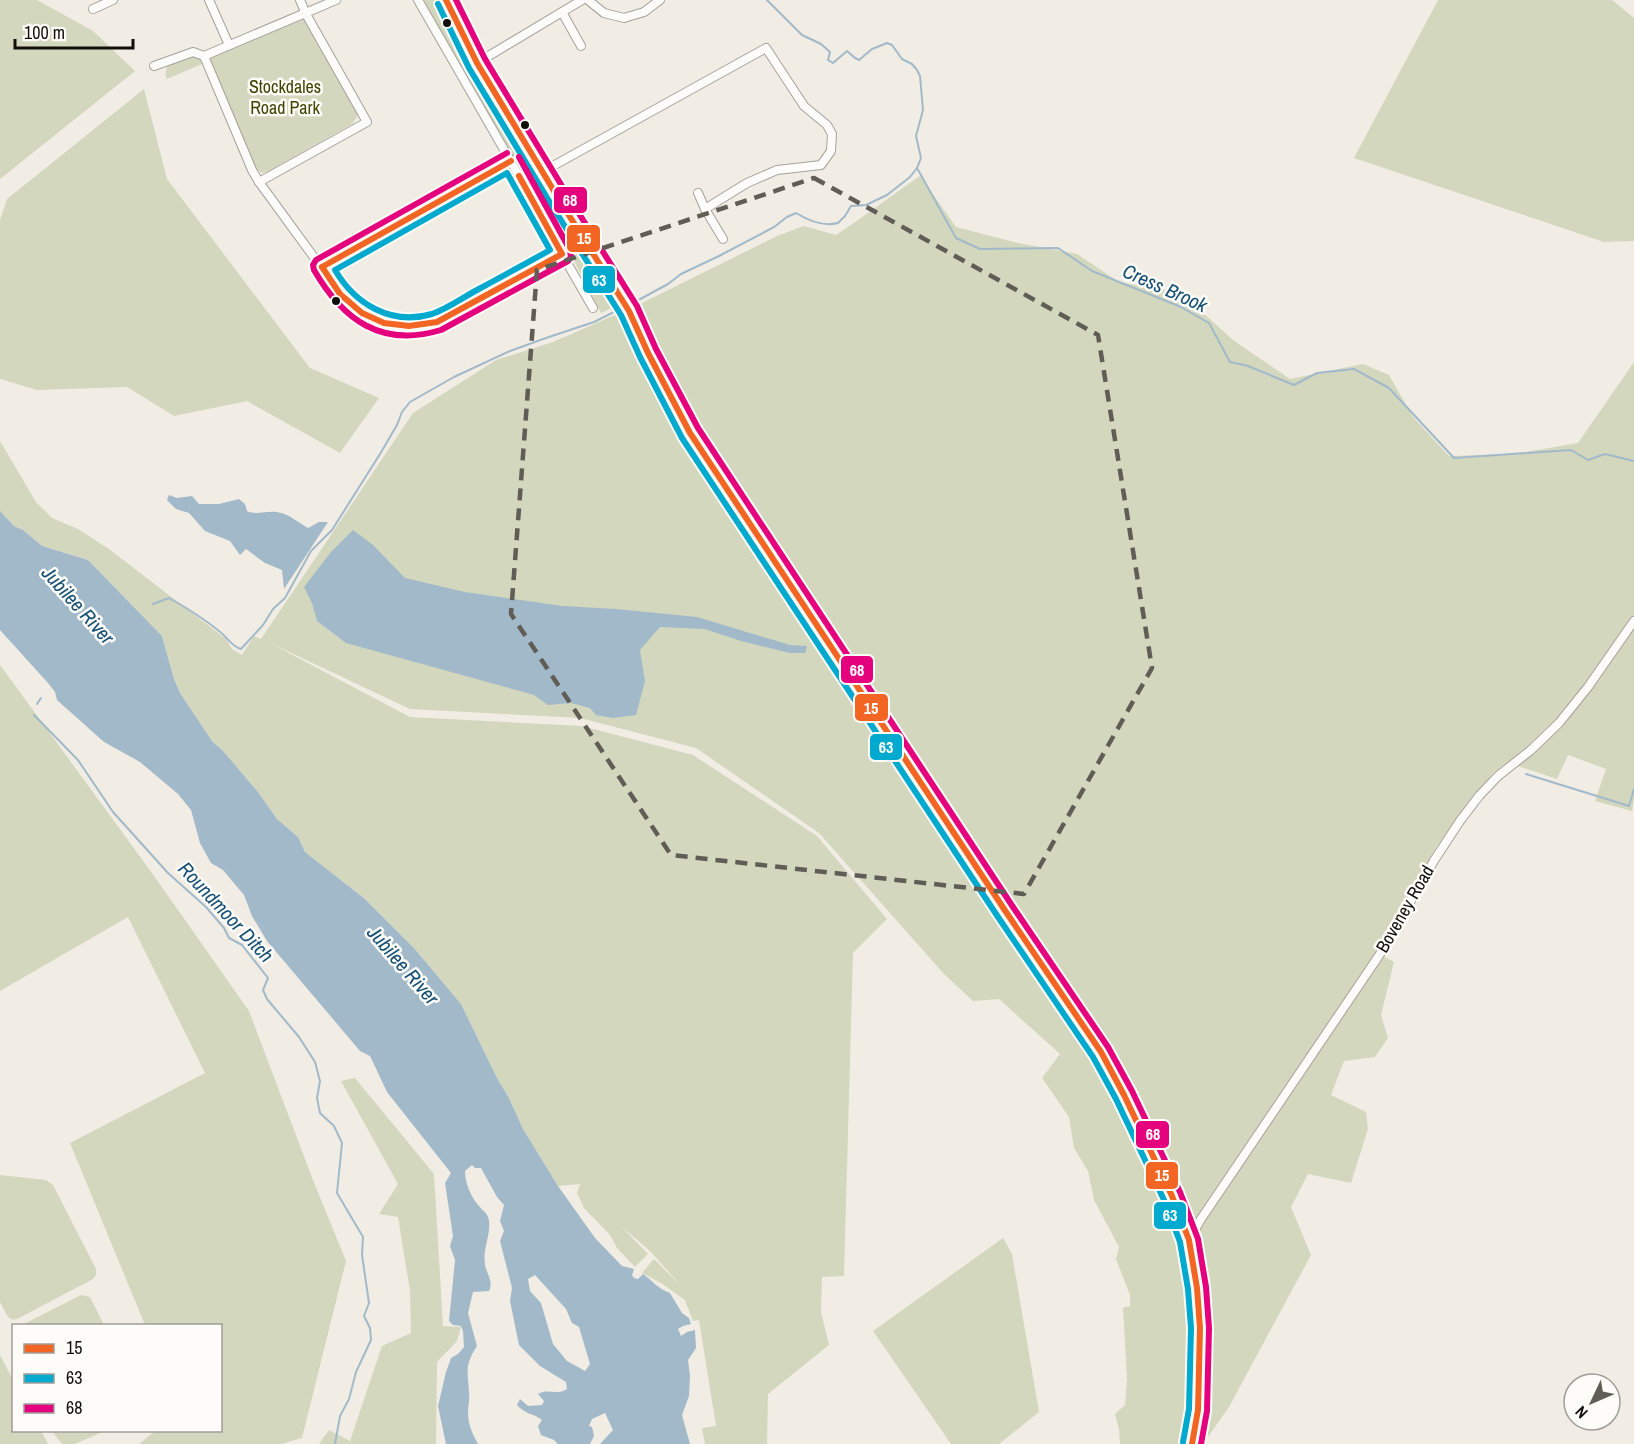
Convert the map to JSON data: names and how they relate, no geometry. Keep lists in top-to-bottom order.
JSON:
{
  "streets": {
    "street": ["Boveney Road"]
  },
  "water": ["Cress Brook", "Jubilee River", "Roundmoor Ditch"],
  "parks": ["Stockdales Road Park"],
  "lines": ["transit line 15", "transit line 68", "transit line 63"],
  "legend": ["15", "63", "68"],
  "scale_bar": "100 m",
  "north": "bottom left"
}
